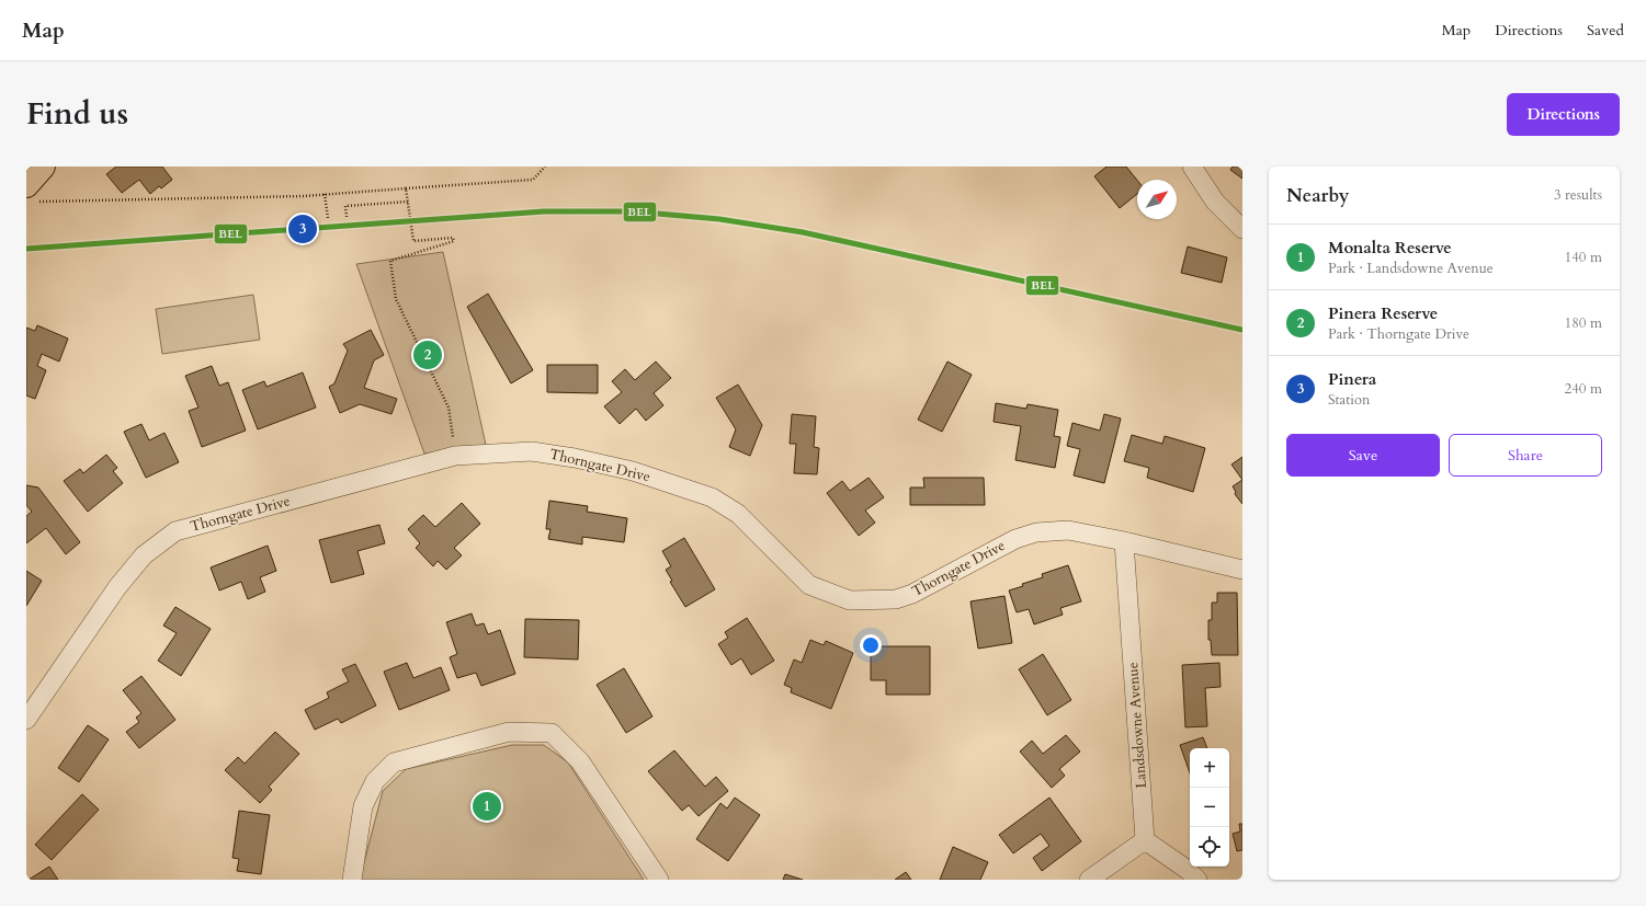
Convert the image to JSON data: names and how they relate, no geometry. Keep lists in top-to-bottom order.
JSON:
{
  "streets": {
    "street": ["Thorngate Drive", "Landsdowne Avenue"]
  },
  "crossings": [
    ["Thorngate Drive", "Landsdowne Avenue"]
  ],
  "lines": ["transit line BEL"],
  "north": "top right",
  "page": {
    "header": "Map",
    "nav": ["Map", "Directions", "Saved"],
    "title": "Find us",
    "buttons": [
      "Directions",
      ["Save", "Share"]
    ],
    "heading": ["Nearby", "3 results"],
    "pins": ["3", "2", "1"],
    "list": [
      {
        "mark": "1",
        "name": "Monalta Reserve",
        "note": "Park · Landsdowne Avenue",
        "value": "140 m"
      },
      {
        "mark": "2",
        "name": "Pinera Reserve",
        "note": "Park · Thorngate Drive",
        "value": "180 m"
      },
      {
        "mark": "3",
        "name": "Pinera",
        "note": "Station",
        "value": "240 m"
      }
    ],
    "map_buttons": ["+", "−"]
  }
}
